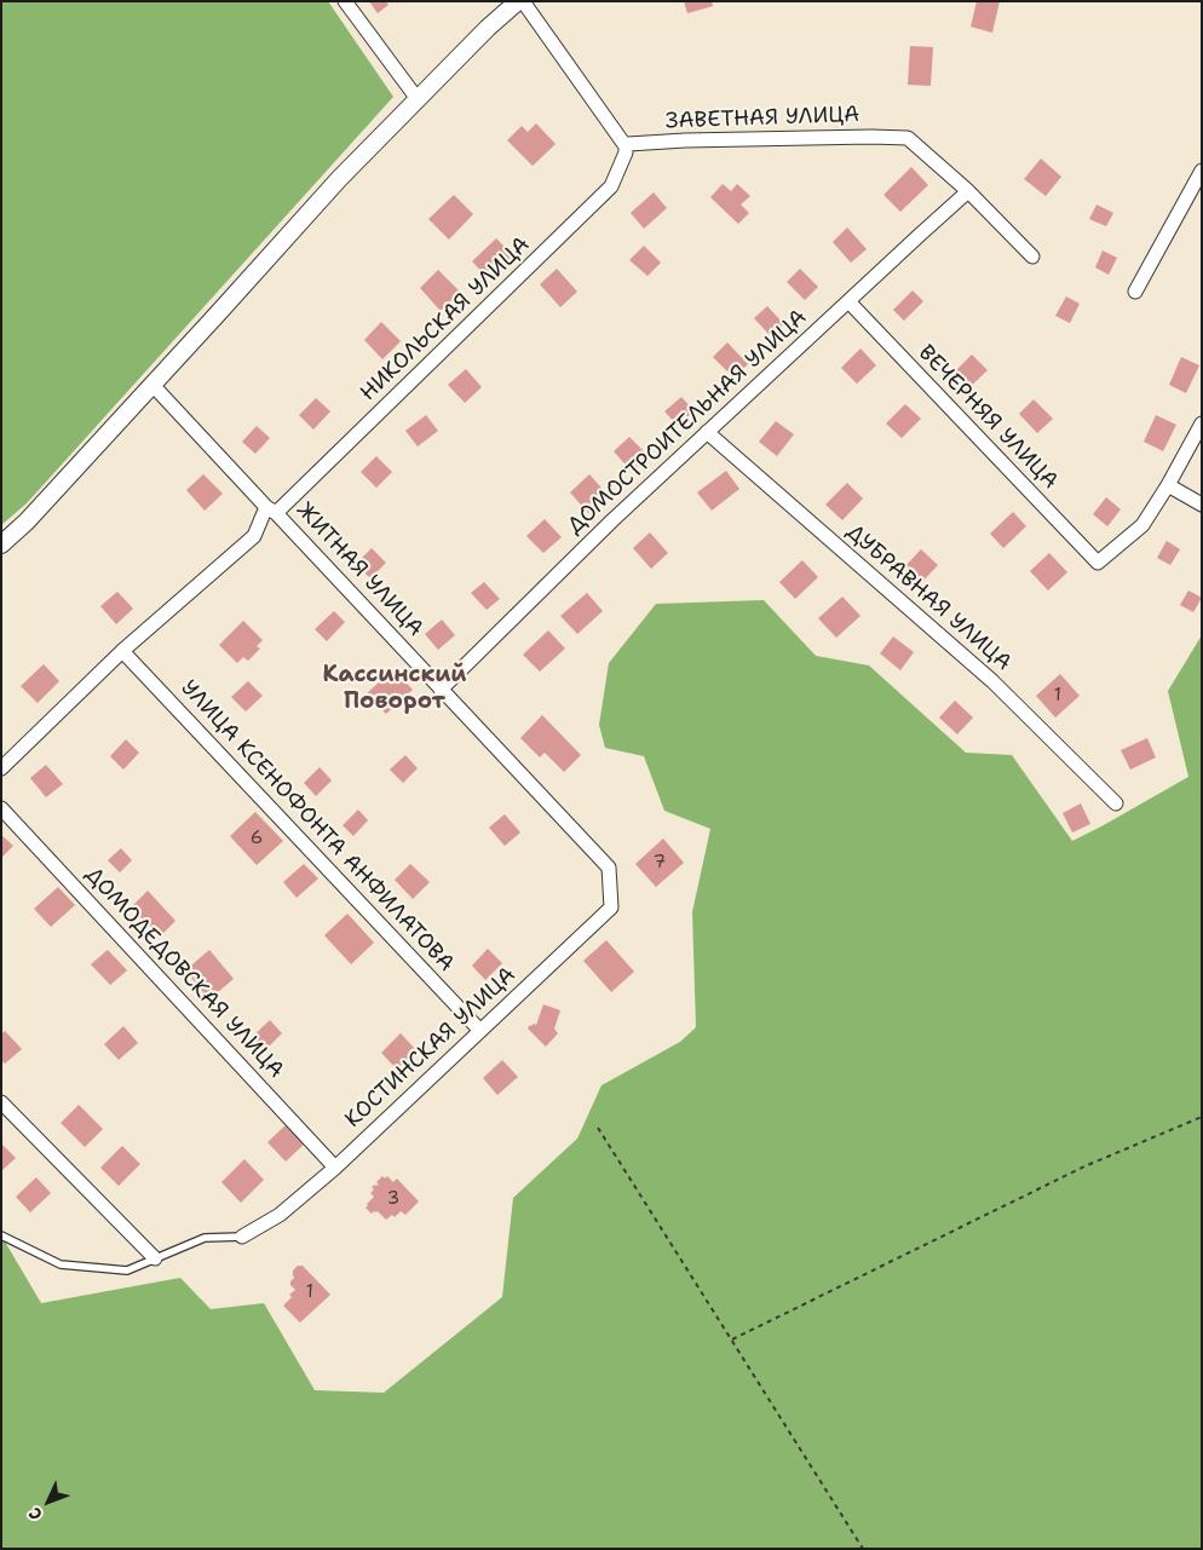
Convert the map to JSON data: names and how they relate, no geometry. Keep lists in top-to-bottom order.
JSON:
{
  "streets": {
    "street": [
      "ЗАВЕТНАЯ УЛИЦА",
      "НИКОЛЬСКАЯ УЛИЦА",
      "ВЕЧЕРНЯЯ УЛИЦА",
      "ДОМОСТРОИТЕЛЬНАЯ УЛИЦА",
      "ЖИТНАЯ УЛИЦА",
      "ДУБРАВНАЯ УЛИЦА",
      "УЛИЦА КСЕНОФОНТА АНФИЛАТОВА",
      "ДОМОДЕДОВСКАЯ УЛИЦА",
      "КОСТИНСКАЯ УЛИЦА"
    ]
  },
  "crossings": [
    ["ЗАВЕТНАЯ УЛИЦА", "НИКОЛЬСКАЯ УЛИЦА"],
    ["ЗАВЕТНАЯ УЛИЦА", "ДОМОСТРОИТЕЛЬНАЯ УЛИЦА"],
    ["НИКОЛЬСКАЯ УЛИЦА", "ЖИТНАЯ УЛИЦА"],
    ["НИКОЛЬСКАЯ УЛИЦА", "УЛИЦА КСЕНОФОНТА АНФИЛАТОВА"],
    ["ВЕЧЕРНЯЯ УЛИЦА", "ДОМОСТРОИТЕЛЬНАЯ УЛИЦА"],
    ["ДОМОСТРОИТЕЛЬНАЯ УЛИЦА", "ЖИТНАЯ УЛИЦА"],
    ["ДОМОСТРОИТЕЛЬНАЯ УЛИЦА", "ДУБРАВНАЯ УЛИЦА"],
    ["ЖИТНАЯ УЛИЦА", "КОСТИНСКАЯ УЛИЦА"],
    ["УЛИЦА КСЕНОФОНТА АНФИЛАТОВА", "КОСТИНСКАЯ УЛИЦА"],
    ["ДОМОДЕДОВСКАЯ УЛИЦА", "КОСТИНСКАЯ УЛИЦА"]
  ],
  "districts": ["Кассинский Поворот"],
  "house_numbers": [
    "1",
    "6",
    "7",
    "3",
    "1"
  ],
  "north": "bottom left"
}
